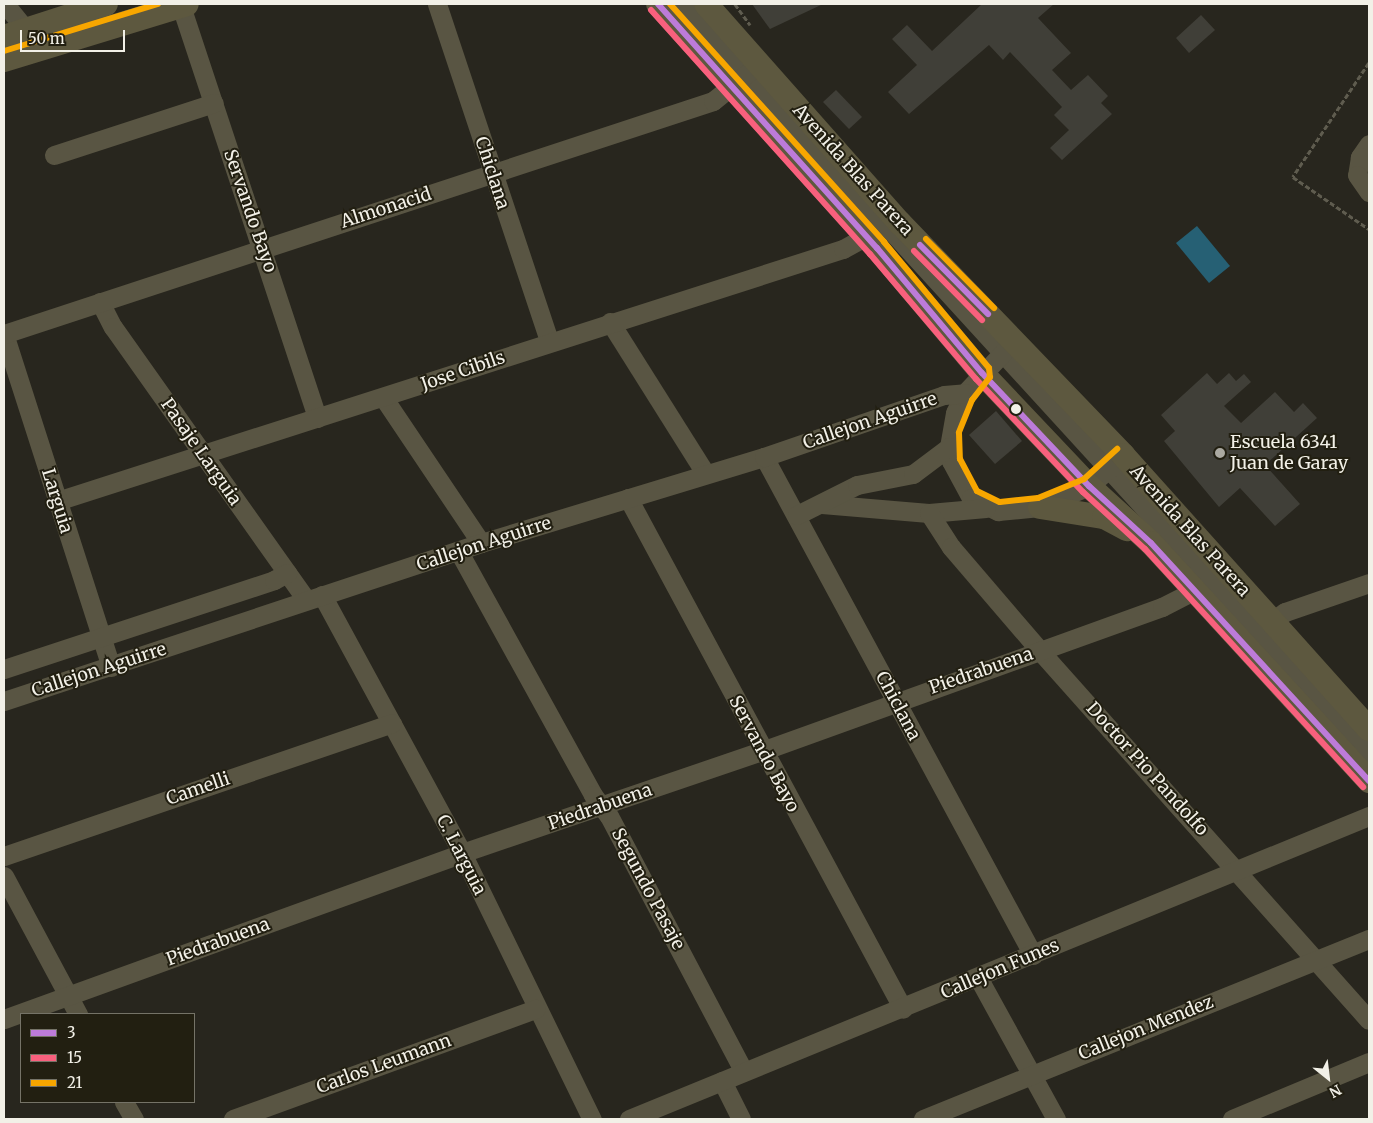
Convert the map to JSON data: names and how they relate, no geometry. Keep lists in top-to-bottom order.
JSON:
{
  "streets": {
    "main road": ["Avenida Blas Parera"],
    "street": [
      "Chiclana",
      "Almonacid",
      "Servando Bayo",
      "Jose Cibils",
      "Callejon Aguirre",
      "Pasaje Larguia",
      "Larguia",
      "Piedrabuena",
      "Doctor Pio Pandolfo",
      "Camelli",
      "C. Larguia",
      "Segundo Pasaje",
      "Callejon Funes",
      "Callejon Mendez",
      "Carlos Leumann"
    ]
  },
  "crossings": [
    ["Avenida Blas Parera", "Almonacid"],
    ["Avenida Blas Parera", "Jose Cibils"],
    ["Avenida Blas Parera", "Callejon Aguirre"],
    ["Avenida Blas Parera", "Piedrabuena"],
    ["Chiclana", "Almonacid"],
    ["Chiclana", "Jose Cibils"],
    ["Chiclana", "Callejon Aguirre"],
    ["Chiclana", "Piedrabuena"],
    ["Chiclana", "Callejon Funes"],
    ["Almonacid", "Servando Bayo"],
    ["Almonacid", "Pasaje Larguia"],
    ["Almonacid", "Larguia"],
    ["Servando Bayo", "Jose Cibils"],
    ["Servando Bayo", "Callejon Aguirre"],
    ["Servando Bayo", "Piedrabuena"],
    ["Servando Bayo", "Callejon Funes"],
    ["Jose Cibils", "Pasaje Larguia"],
    ["Jose Cibils", "Larguia"],
    ["Callejon Aguirre", "Pasaje Larguia"],
    ["Callejon Aguirre", "Larguia"],
    ["Callejon Aguirre", "C. Larguia"],
    ["Callejon Aguirre", "Segundo Pasaje"],
    ["Pasaje Larguia", "C. Larguia"],
    ["Piedrabuena", "Doctor Pio Pandolfo"],
    ["Piedrabuena", "C. Larguia"],
    ["Piedrabuena", "Segundo Pasaje"],
    ["Doctor Pio Pandolfo", "Callejon Funes"],
    ["Doctor Pio Pandolfo", "Callejon Mendez"],
    ["Camelli", "C. Larguia"],
    ["C. Larguia", "Carlos Leumann"],
    ["Segundo Pasaje", "Callejon Funes"]
  ],
  "places": ["Escuela 6341 Juan de Garay"],
  "lines": ["transit line 3", "transit line 21", "transit line 15"],
  "legend": ["3", "15", "21"],
  "scale_bar": "50 m",
  "north": "bottom right"
}
